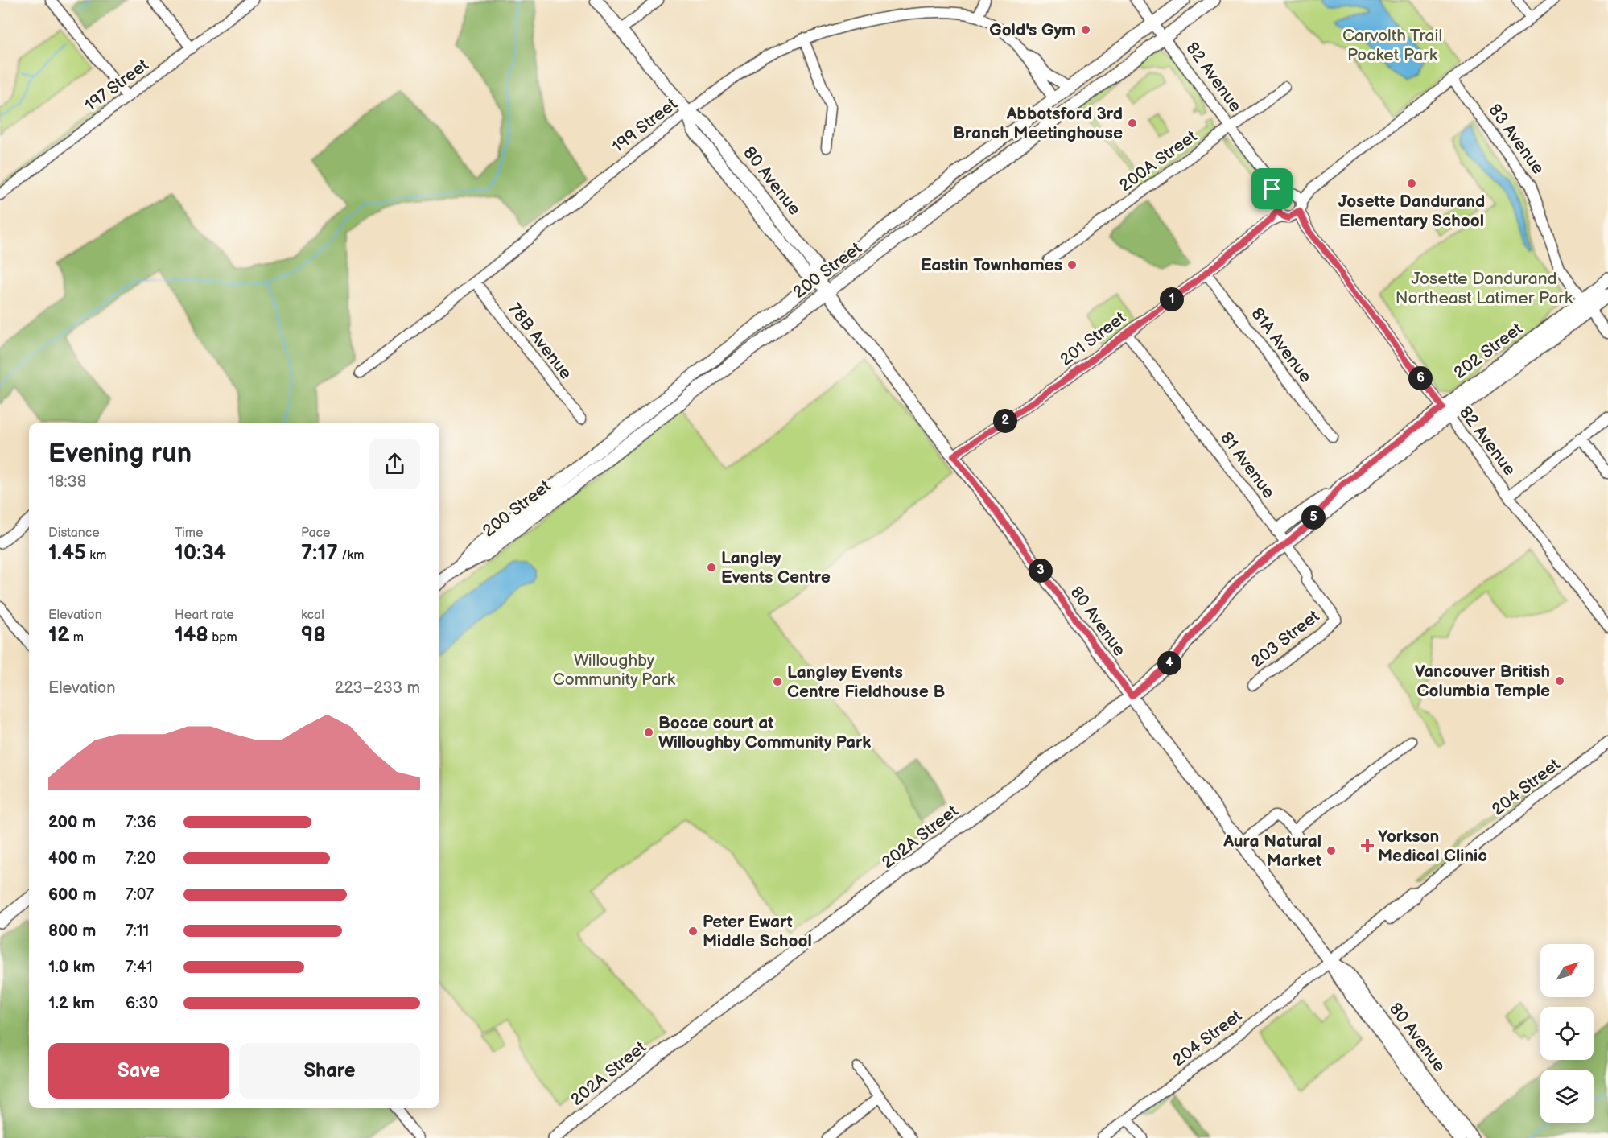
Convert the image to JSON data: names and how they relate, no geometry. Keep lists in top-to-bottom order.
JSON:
{
  "streets": {
    "main road": [
      "80 Avenue",
      "200 Street",
      "202 Street",
      "202A Street"
    ],
    "street": [
      "82 Avenue",
      "197 Street",
      "199 Street",
      "83 Avenue",
      "200A Street",
      "201 Street",
      "78B Avenue",
      "81A Avenue",
      "81 Avenue",
      "203 Street",
      "204 Street"
    ]
  },
  "crossings": [
    ["82 Avenue", "200A Street"],
    ["82 Avenue", "200 Street"],
    ["82 Avenue", "201 Street"],
    ["82 Avenue", "202 Street"],
    ["199 Street", "80 Avenue"],
    ["199 Street", "78B Avenue"],
    ["83 Avenue", "202 Street"],
    ["80 Avenue", "200 Street"],
    ["80 Avenue", "201 Street"],
    ["80 Avenue", "204 Street"],
    ["80 Avenue", "202A Street"],
    ["201 Street", "81A Avenue"],
    ["201 Street", "81 Avenue"],
    ["202 Street", "81 Avenue"],
    ["202 Street", "202A Street"],
    ["81 Avenue", "203 Street"],
    ["81 Avenue", "202A Street"]
  ],
  "parks": ["Carvolth Trail Pocket Park", "Josette Dandurand Northeast Latimer Park", "Willoughby Community Park"],
  "places": {
    "other": [
      "Gold's Gym",
      "Abbotsford 3rd Branch Meetinghouse",
      "Josette Dandurand Elementary School",
      "Eastin Townhomes",
      "Langley Events Centre",
      "Vancouver British Columbia Temple",
      "Langley Events Centre Fieldhouse B",
      "Bocce court at Willoughby Community Park",
      "Aura Natural Market",
      "Peter Ewart Middle School"
    ],
    "health": ["Yorkson Medical Clinic"]
  },
  "north": "top right",
  "page": {
    "pins": [
      "1",
      "6",
      "2",
      "5",
      "3",
      "4"
    ],
    "heading": ["Evening run", "18:38"],
    "stats": [
      ["Distance", "1.45 km"],
      ["Time", "10:34"],
      ["Pace", "7:17 /km"],
      ["Elevation", "12 m"],
      ["Heart rate", "148 bpm"],
      ["kcal", "98"]
    ],
    "chart": ["Elevation", "223–233 m"],
    "list": [
      {
        "name": "200 m",
        "note": "7:36"
      },
      {
        "name": "400 m",
        "note": "7:20"
      },
      {
        "name": "600 m",
        "note": "7:07"
      },
      {
        "name": "800 m",
        "note": "7:11"
      },
      {
        "name": "1.0 km",
        "note": "7:41"
      },
      {
        "name": "1.2 km",
        "note": "6:30"
      }
    ],
    "buttons": ["Save", "Share"]
  }
}
